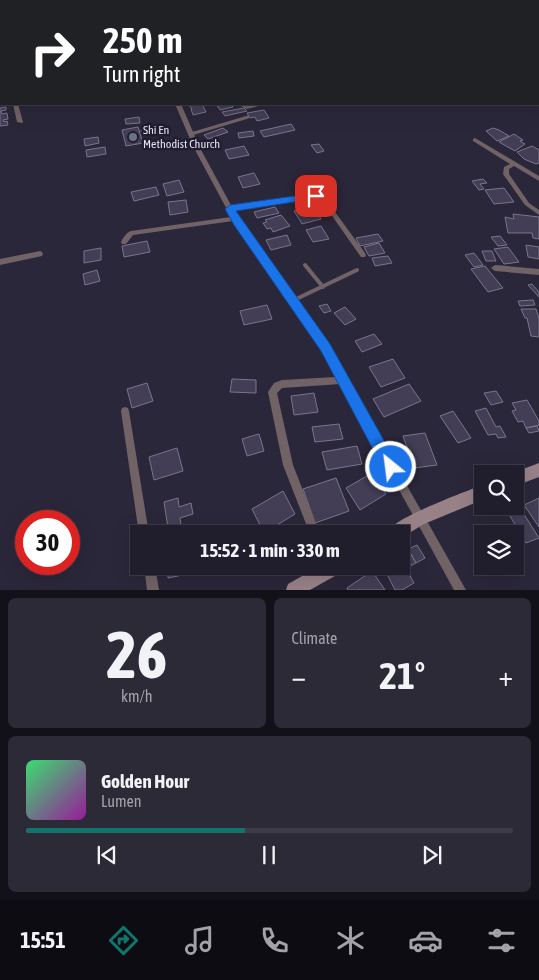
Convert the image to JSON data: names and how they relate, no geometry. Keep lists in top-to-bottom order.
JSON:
{
  "places": ["Shi En Methodist Church"],
  "page": {
    "turn": ["250 m", "Turn right"],
    "limit": "30",
    "trip": "15:52 · 1 min · 330 m",
    "tile": [
      ["26", "km/h"],
      "Climate"
    ],
    "heat": ["−", "21°", "+"],
    "song": ["Golden Hour", "Lumen"],
    "tabs": "15:51"
  }
}
